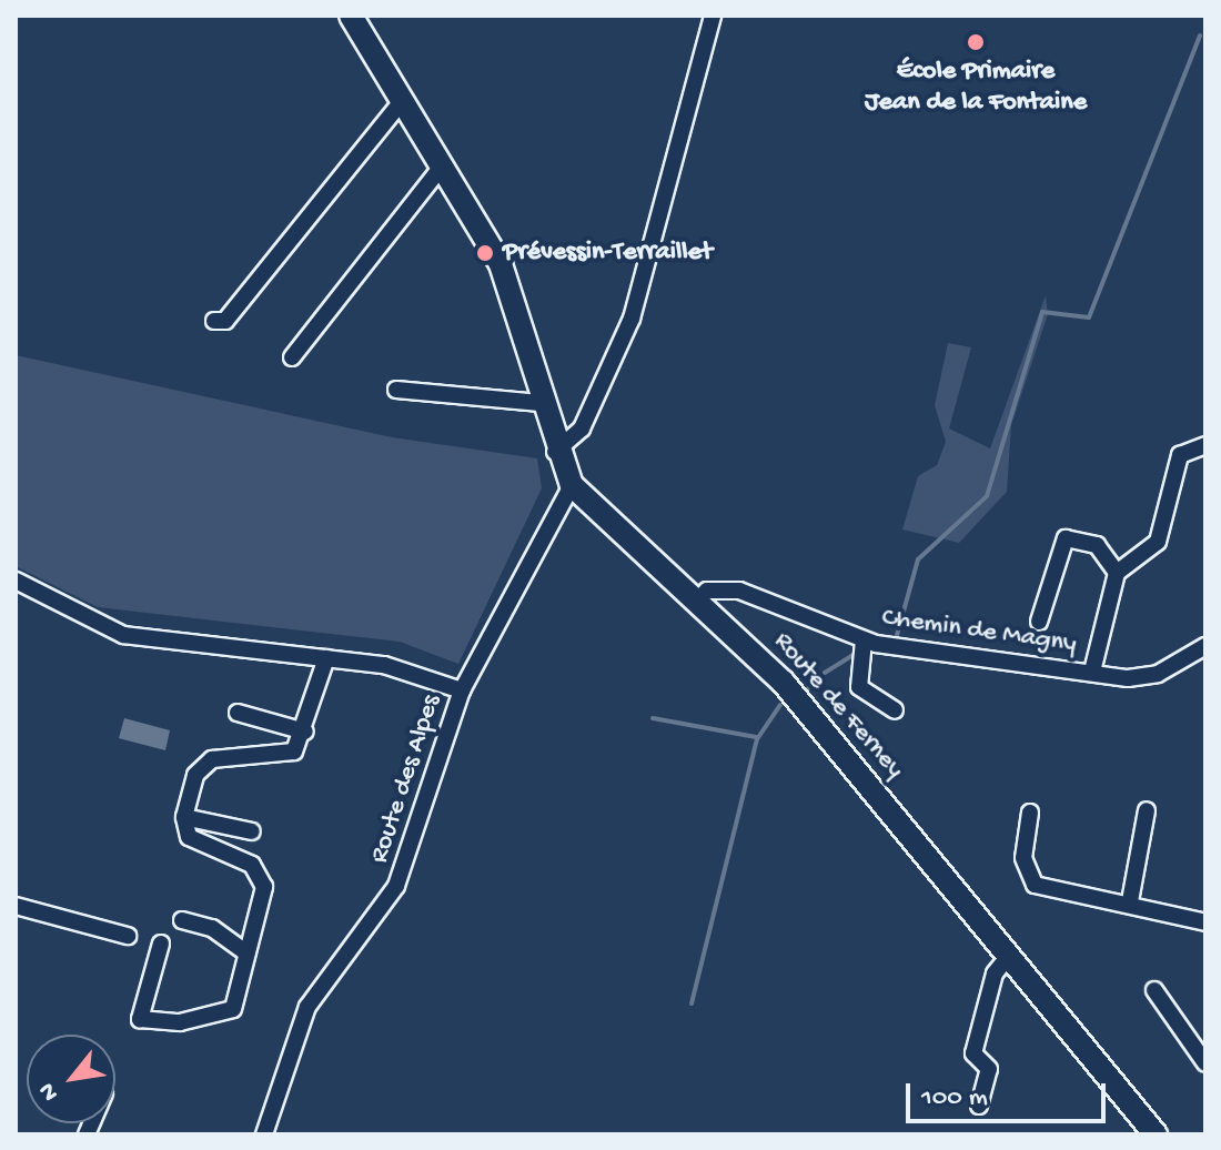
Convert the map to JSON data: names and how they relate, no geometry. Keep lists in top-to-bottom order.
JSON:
{
  "streets": {
    "main road": ["Route de Ferney"],
    "street": ["Chemin de Magny", "Route des Alpes"]
  },
  "crossings": [
    ["Chemin de Magny", "Route de Ferney"],
    ["Route de Ferney", "Route des Alpes"]
  ],
  "places": ["École Primaire Jean de la Fontaine", "Prévessin-Terraillet"],
  "scale_bar": "100 m",
  "north": "bottom left"
}
